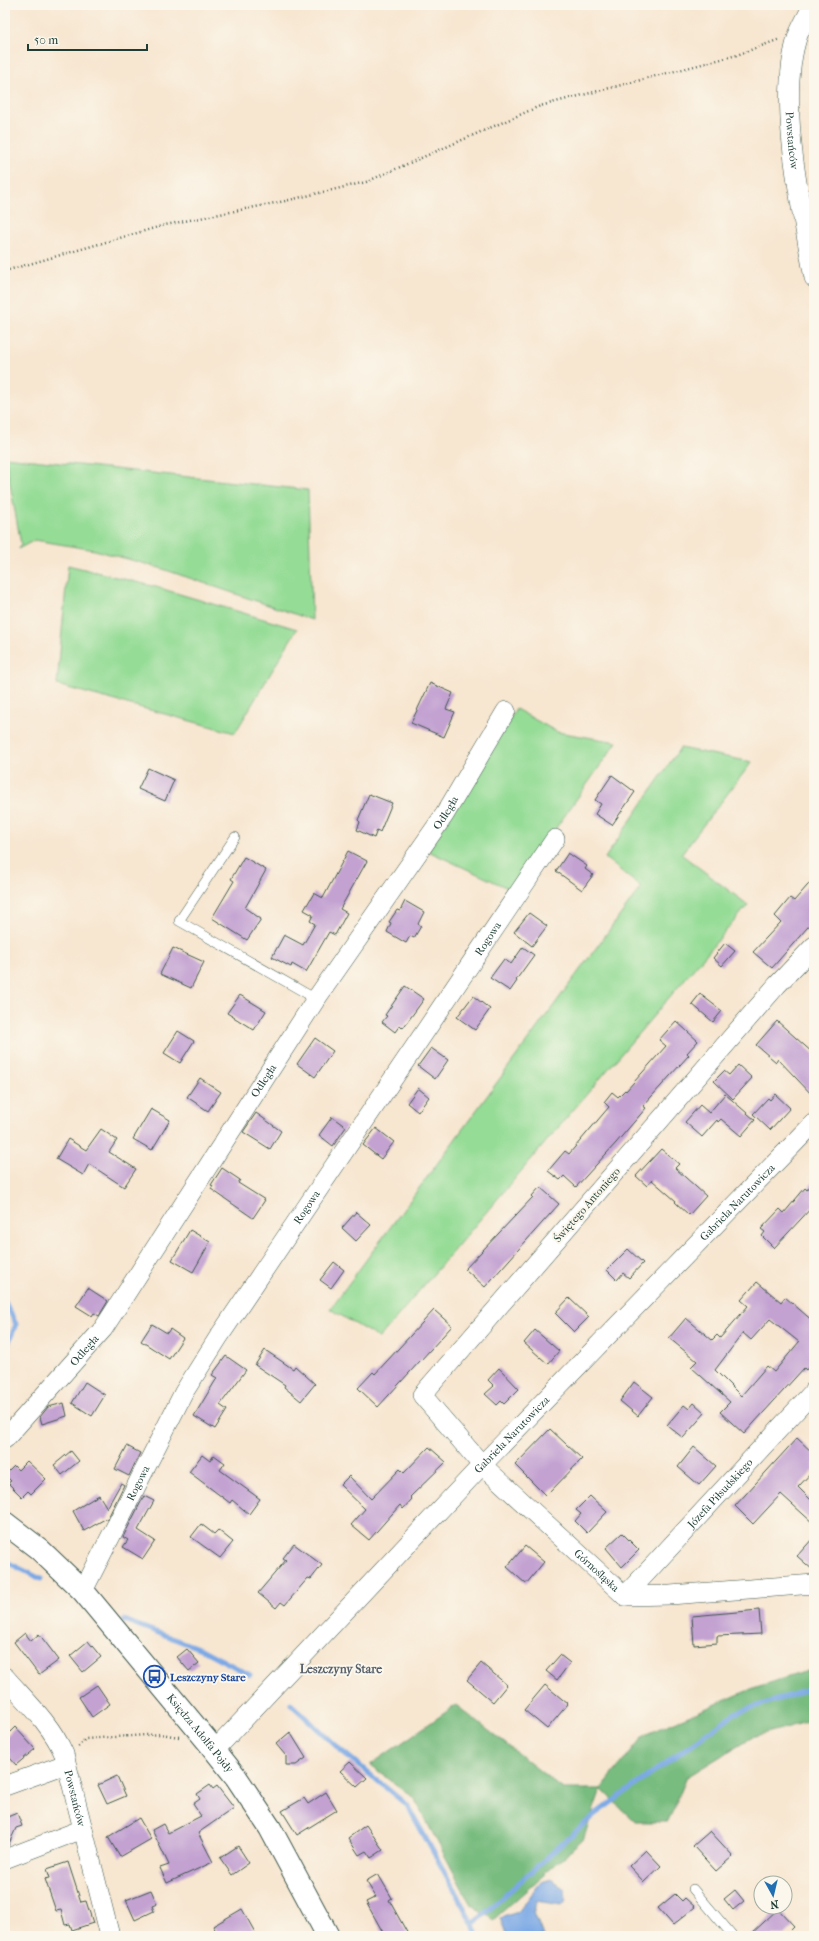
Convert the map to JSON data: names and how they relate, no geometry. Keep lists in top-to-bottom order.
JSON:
{
  "streets": {
    "street": [
      "Powstańców",
      "Odległa",
      "Rogowa",
      "Gabriela Narutowicza",
      "Świętego Antoniego",
      "Józefa Piłsudskiego",
      "Górnośląska",
      "Księdza Adolfa Pojdy"
    ]
  },
  "crossings": [
    ["Rogowa", "Księdza Adolfa Pojdy"],
    ["Gabriela Narutowicza", "Świętego Antoniego"],
    ["Gabriela Narutowicza", "Górnośląska"],
    ["Gabriela Narutowicza", "Księdza Adolfa Pojdy"],
    ["Świętego Antoniego", "Górnośląska"],
    ["Józefa Piłsudskiego", "Górnośląska"]
  ],
  "districts": ["Leszczyny Stare"],
  "places": {
    "bus stop": ["Leszczyny Stare"]
  },
  "scale_bar": "50 m",
  "north": "bottom"
}
